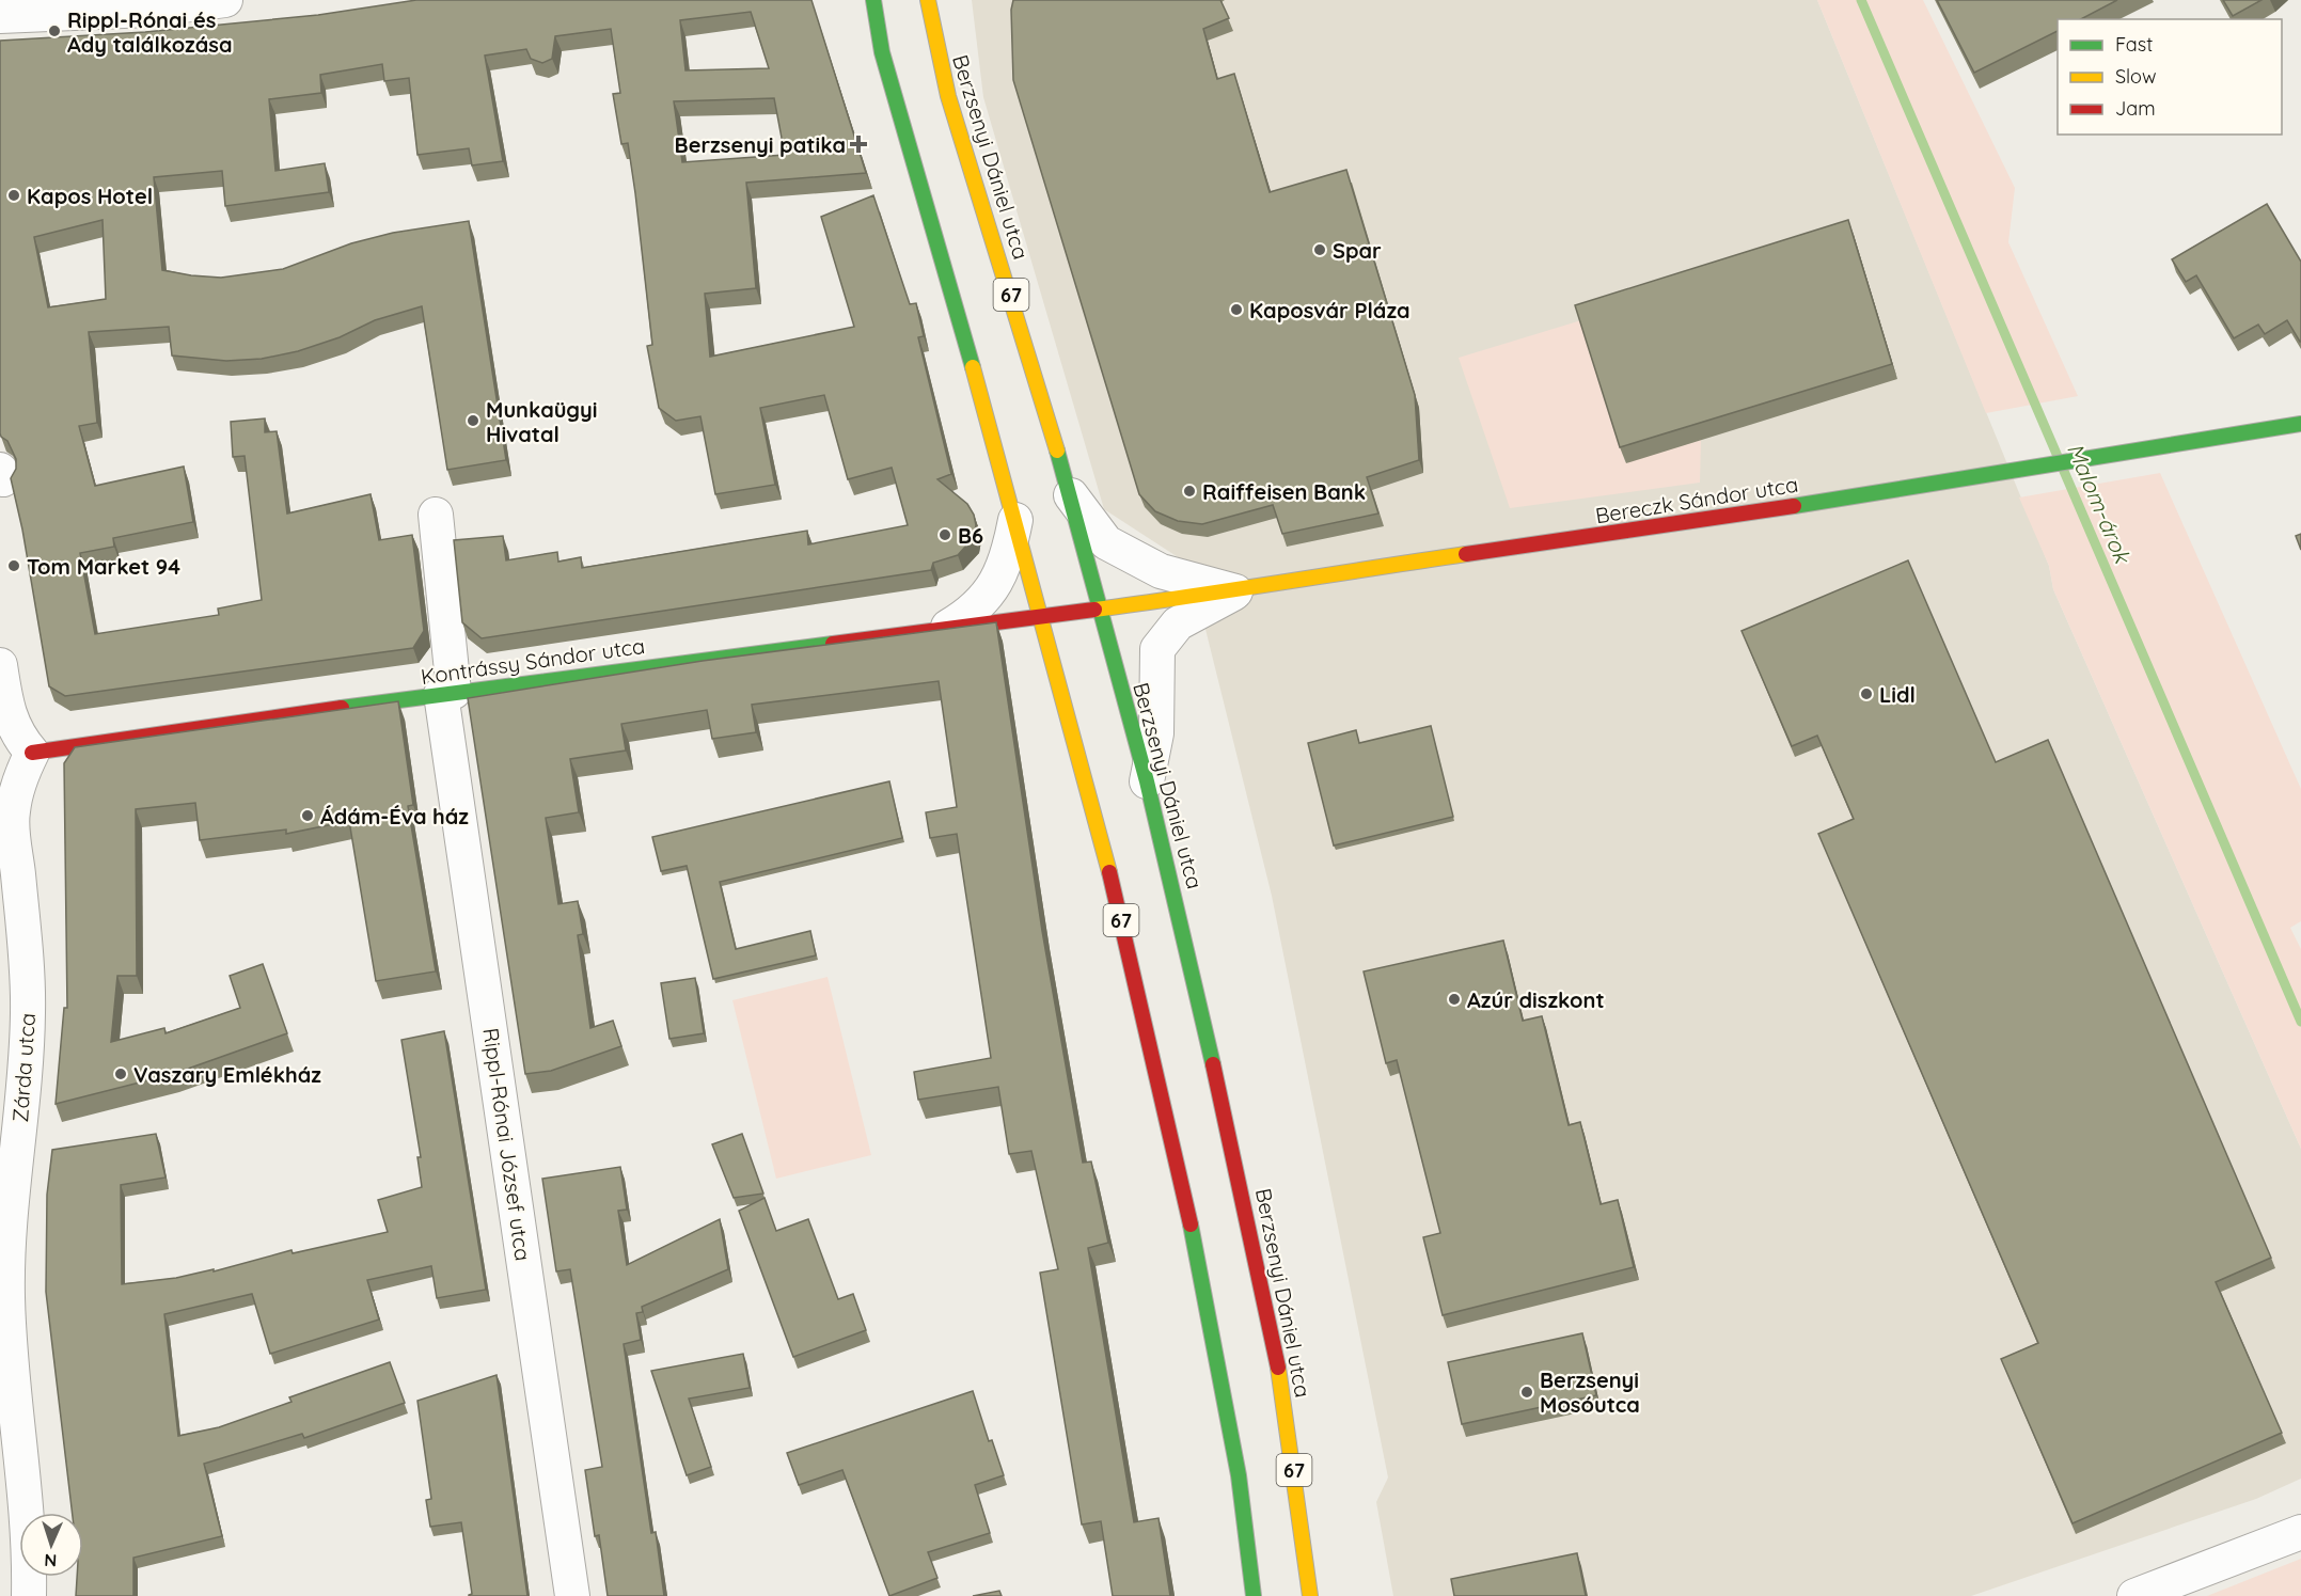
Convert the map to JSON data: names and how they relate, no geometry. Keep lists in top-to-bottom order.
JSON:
{
  "streets": {
    "main road": [
      "Berzsenyi Dániel utca",
      "67",
      "Bereczk Sándor utca",
      "Kontrássy Sándor utca"
    ],
    "street": ["Zárda utca", "Rippl-Rónai József utca"]
  },
  "crossings": [
    ["Berzsenyi Dániel utca", "Bereczk Sándor utca"],
    ["67", "Bereczk Sándor utca"],
    ["67", "Kontrássy Sándor utca"],
    ["Bereczk Sándor utca", "Kontrássy Sándor utca"],
    ["Kontrássy Sándor utca", "Zárda utca"],
    ["Kontrássy Sándor utca", "Rippl-Rónai József utca"]
  ],
  "water": ["Malom-árok"],
  "places": {
    "other": [
      "Rippl-Rónai és Ady találkozása",
      "Kapos Hotel",
      "Spar",
      "Kaposvár Pláza",
      "Munkaügyi Hivatal",
      "Raiffeisen Bank",
      "B6",
      "Tom Market 94",
      "Lidl",
      "Ádám-Éva ház",
      "Azúr diszkont",
      "Vaszary Emlékház",
      "Berzsenyi Mosóutca"
    ],
    "health": ["Berzsenyi patika"]
  },
  "legend": ["Fast", "Slow", "Jam"],
  "north": "bottom"
}
